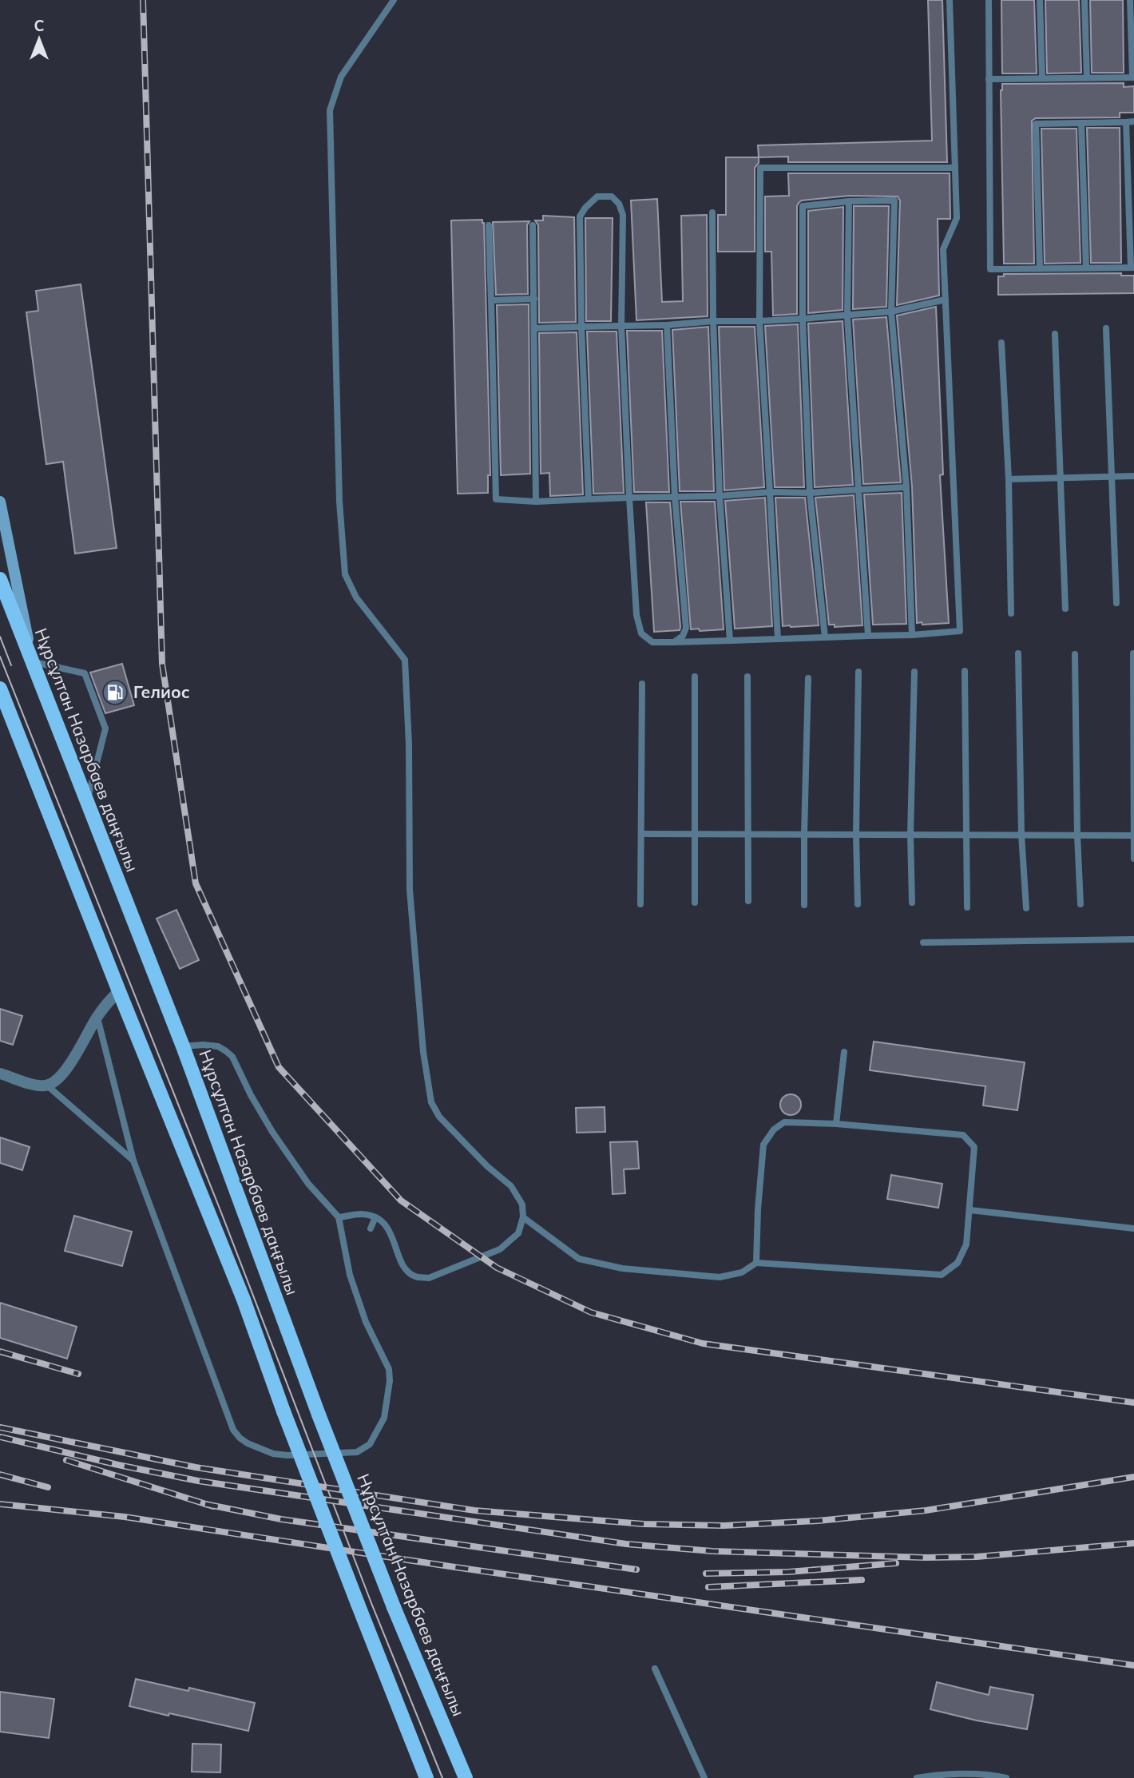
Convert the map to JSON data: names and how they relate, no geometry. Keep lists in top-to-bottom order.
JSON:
{
  "streets": {
    "main road": ["Нұрсұлтан Назарбаев даңғылы"]
  },
  "places": {
    "fuel station": ["Гелиос"]
  },
  "north": "top"
}
